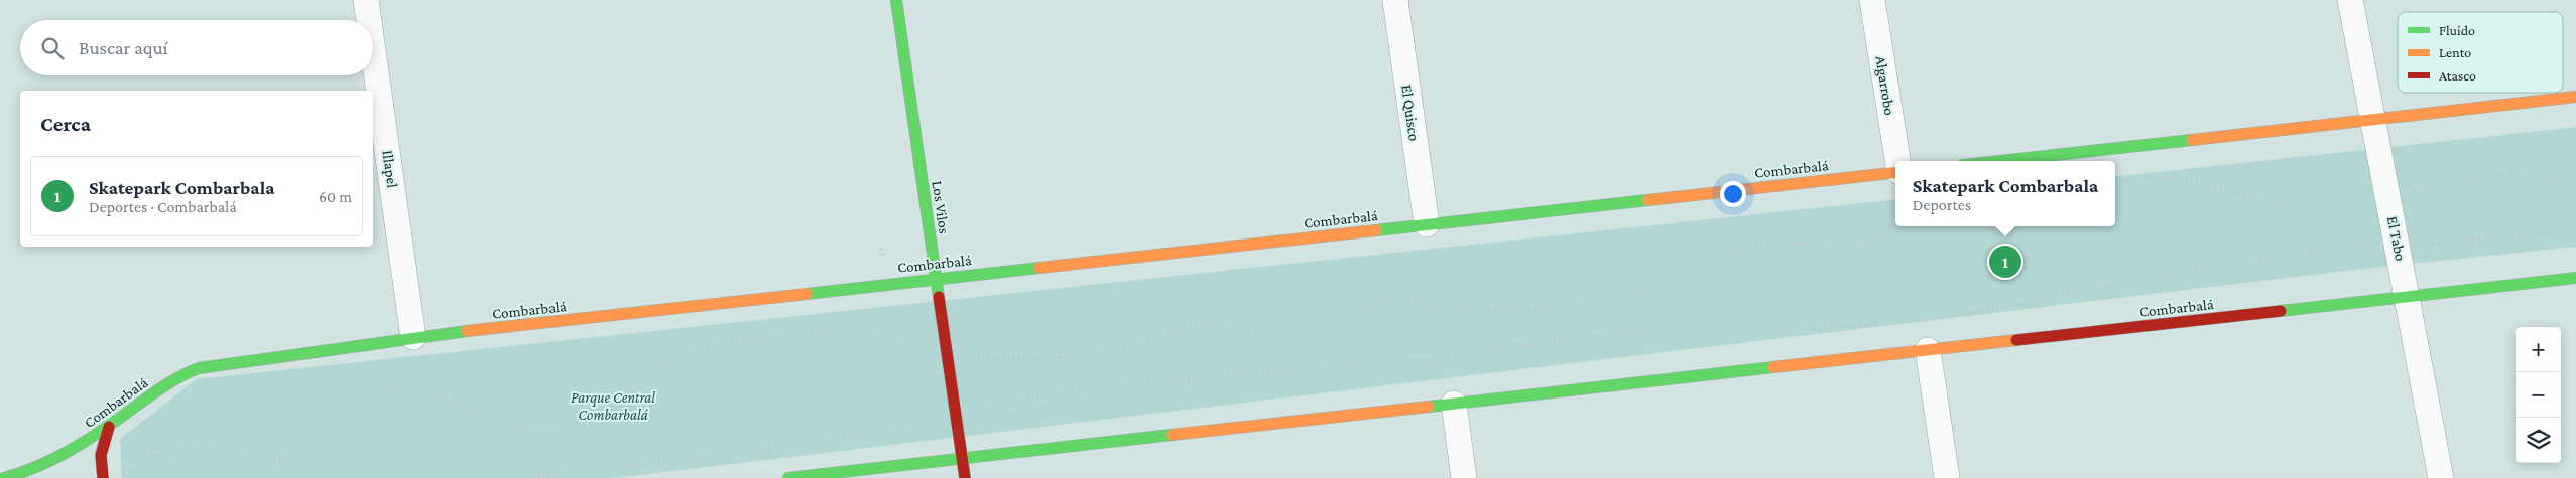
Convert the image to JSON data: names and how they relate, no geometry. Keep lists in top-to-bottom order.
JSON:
{
  "streets": {
    "main road": ["Combarbalá", "Los Vilos"],
    "street": [
      "Algarrobo",
      "El Quisco",
      "Illapel",
      "El Tabo"
    ]
  },
  "crossings": [
    ["El Quisco", "Combarbalá"],
    ["Illapel", "Combarbalá"],
    ["Combarbalá", "Los Vilos"],
    ["Combarbalá", "El Tabo"]
  ],
  "parks": ["Parque Central Combarbalá"],
  "legend": ["Fluido", "Lento", "Atasco"],
  "page": {
    "search": "Buscar aquí",
    "heading": "Cerca",
    "list": [
      {
        "mark": "1",
        "name": "Skatepark Combarbala",
        "note": "Deportes · Combarbalá",
        "value": "60 m"
      }
    ],
    "popup": ["Skatepark Combarbala", "Deportes"],
    "pins": "1",
    "map_buttons": ["+", "−"]
  }
}
